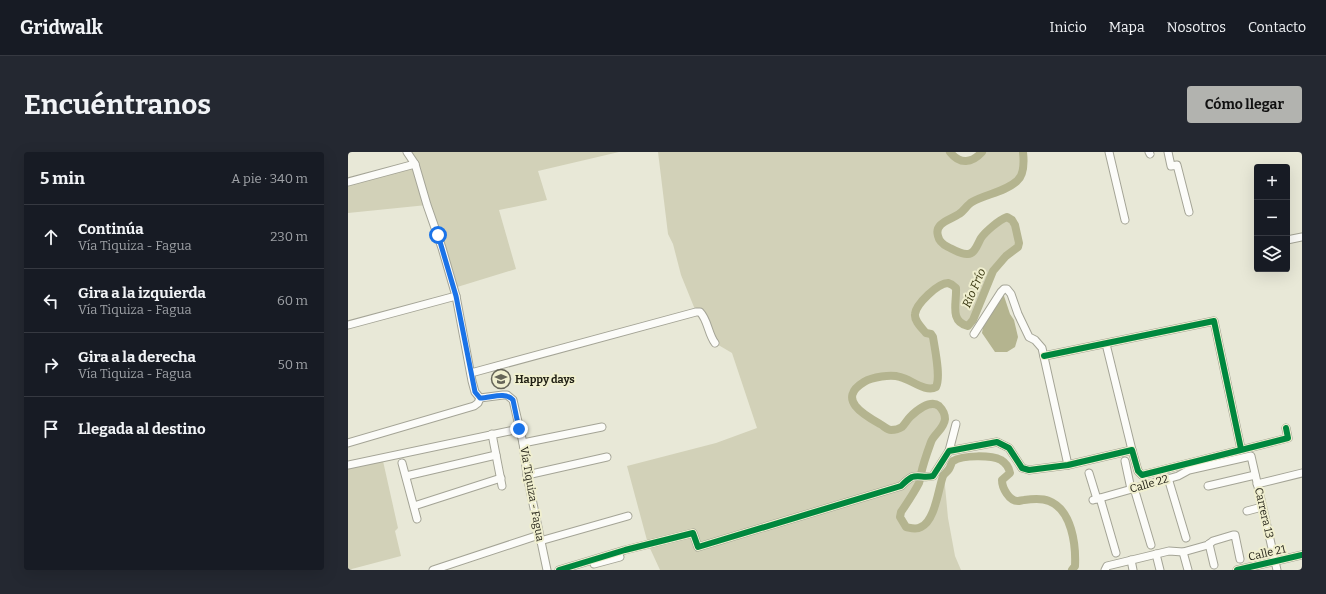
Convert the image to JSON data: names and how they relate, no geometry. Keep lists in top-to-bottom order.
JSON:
{
  "streets": {
    "street": [
      "Calle 22",
      "Vía Tiquiza - Fagua",
      "Carrera 13",
      "Calle 21"
    ]
  },
  "crossings": [
    ["Calle 22", "Carrera 13"],
    ["Carrera 13", "Calle 21"]
  ],
  "water": ["Río Frío"],
  "places": {
    "school or university": ["Happy days"]
  },
  "page": {
    "header": "Gridwalk",
    "nav": [
      "Inicio",
      "Mapa",
      "Nosotros",
      "Contacto"
    ],
    "buttons": "Cómo llegar",
    "title": "Encuéntranos",
    "heading": ["5 min", "A pie · 340 m"],
    "map_buttons": ["+", "−"],
    "list": [
      ["Continúa", "Vía Tiquiza - Fagua", "230 m"],
      ["Gira a la izquierda", "Vía Tiquiza - Fagua", "60 m"],
      ["Gira a la derecha", "Vía Tiquiza - Fagua", "50 m"],
      "Llegada al destino"
    ]
  }
}
